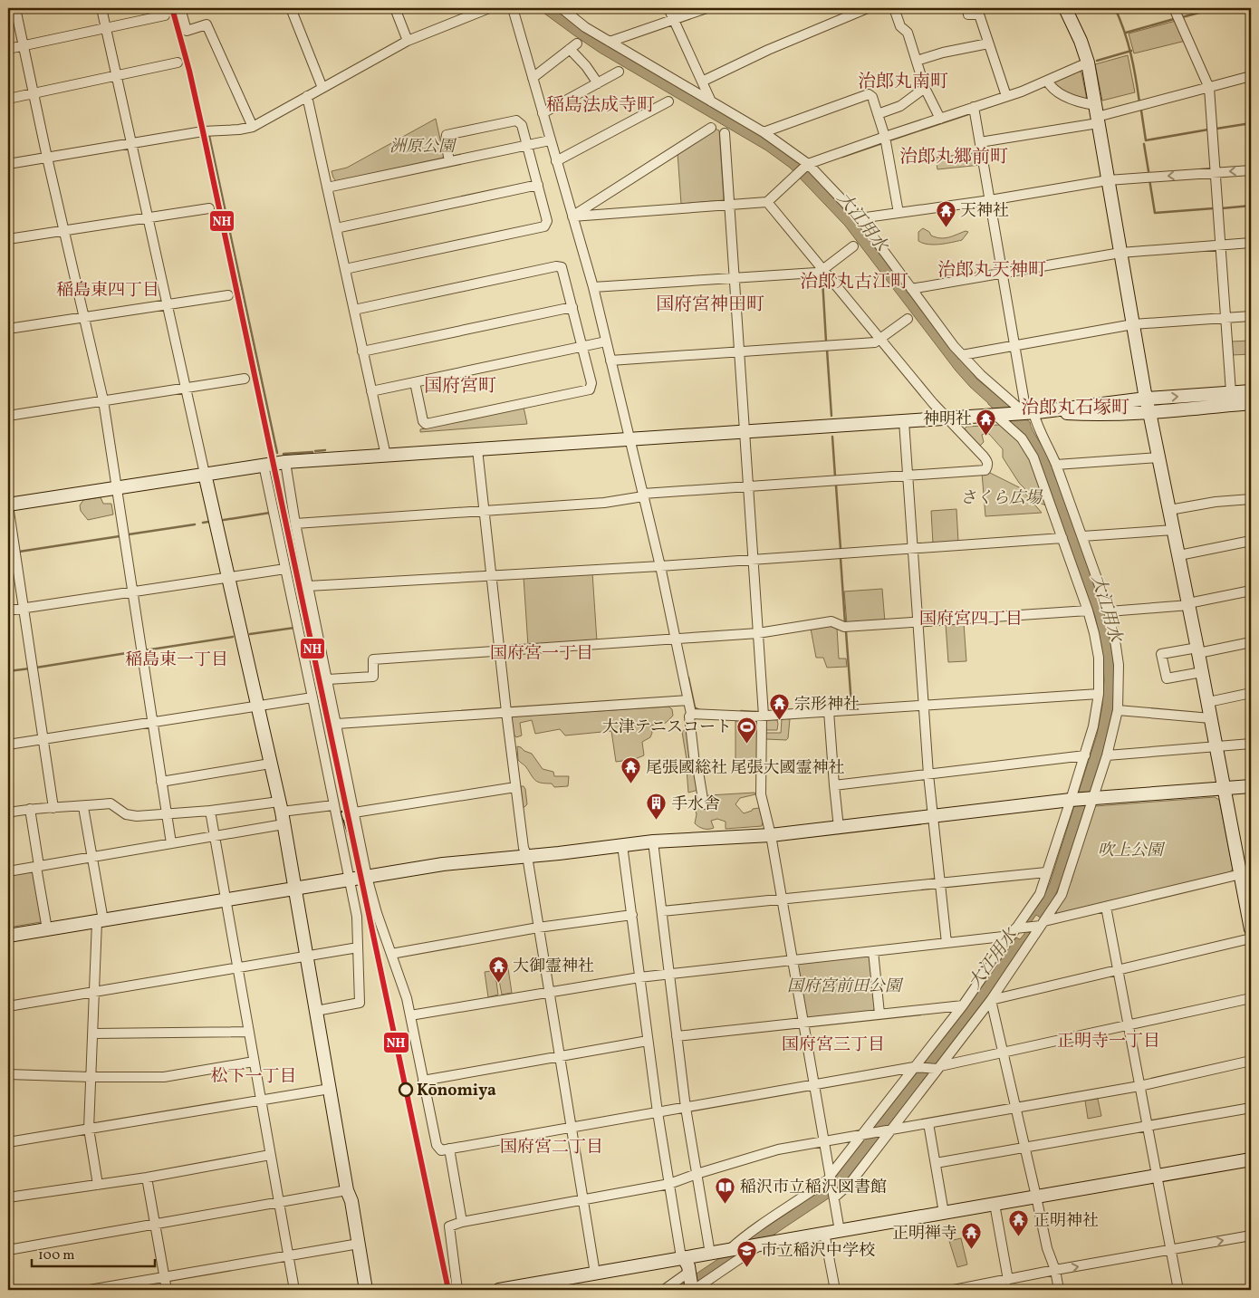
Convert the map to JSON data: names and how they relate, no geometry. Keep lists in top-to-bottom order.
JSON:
{
  "districts": [
    "治郎丸南町",
    "稲島法成寺町",
    "治郎丸郷前町",
    "治郎丸天神町",
    "治郎丸古江町",
    "稲島東四丁目",
    "国府宮神田町",
    "国府宮町",
    "治郎丸石塚町",
    "国府宮四丁目",
    "国府宮一丁目",
    "稲島東一丁目",
    "正明寺一丁目",
    "国府宮三丁目",
    "松下一丁目",
    "国府宮二丁目"
  ],
  "water": ["大江用水"],
  "parks": [
    "洲原公園",
    "さくら広場",
    "吹上公園",
    "国府宮前田公園"
  ],
  "places": {
    "temple": [
      "天神社",
      "神明社",
      "宗形神社",
      "尾張國総社 尾張大國霊神社",
      "大御霊神社",
      "正明神社",
      "正明禅寺"
    ],
    "sports": ["大津テニスコート"],
    "building": ["手水舎"],
    "other": ["Kōnomiya"],
    "library": ["稲沢市立稲沢図書館"],
    "school or university": ["市立稲沢中学校"]
  },
  "lines": ["transit line NH"],
  "scale_bar": "100 m"
}
